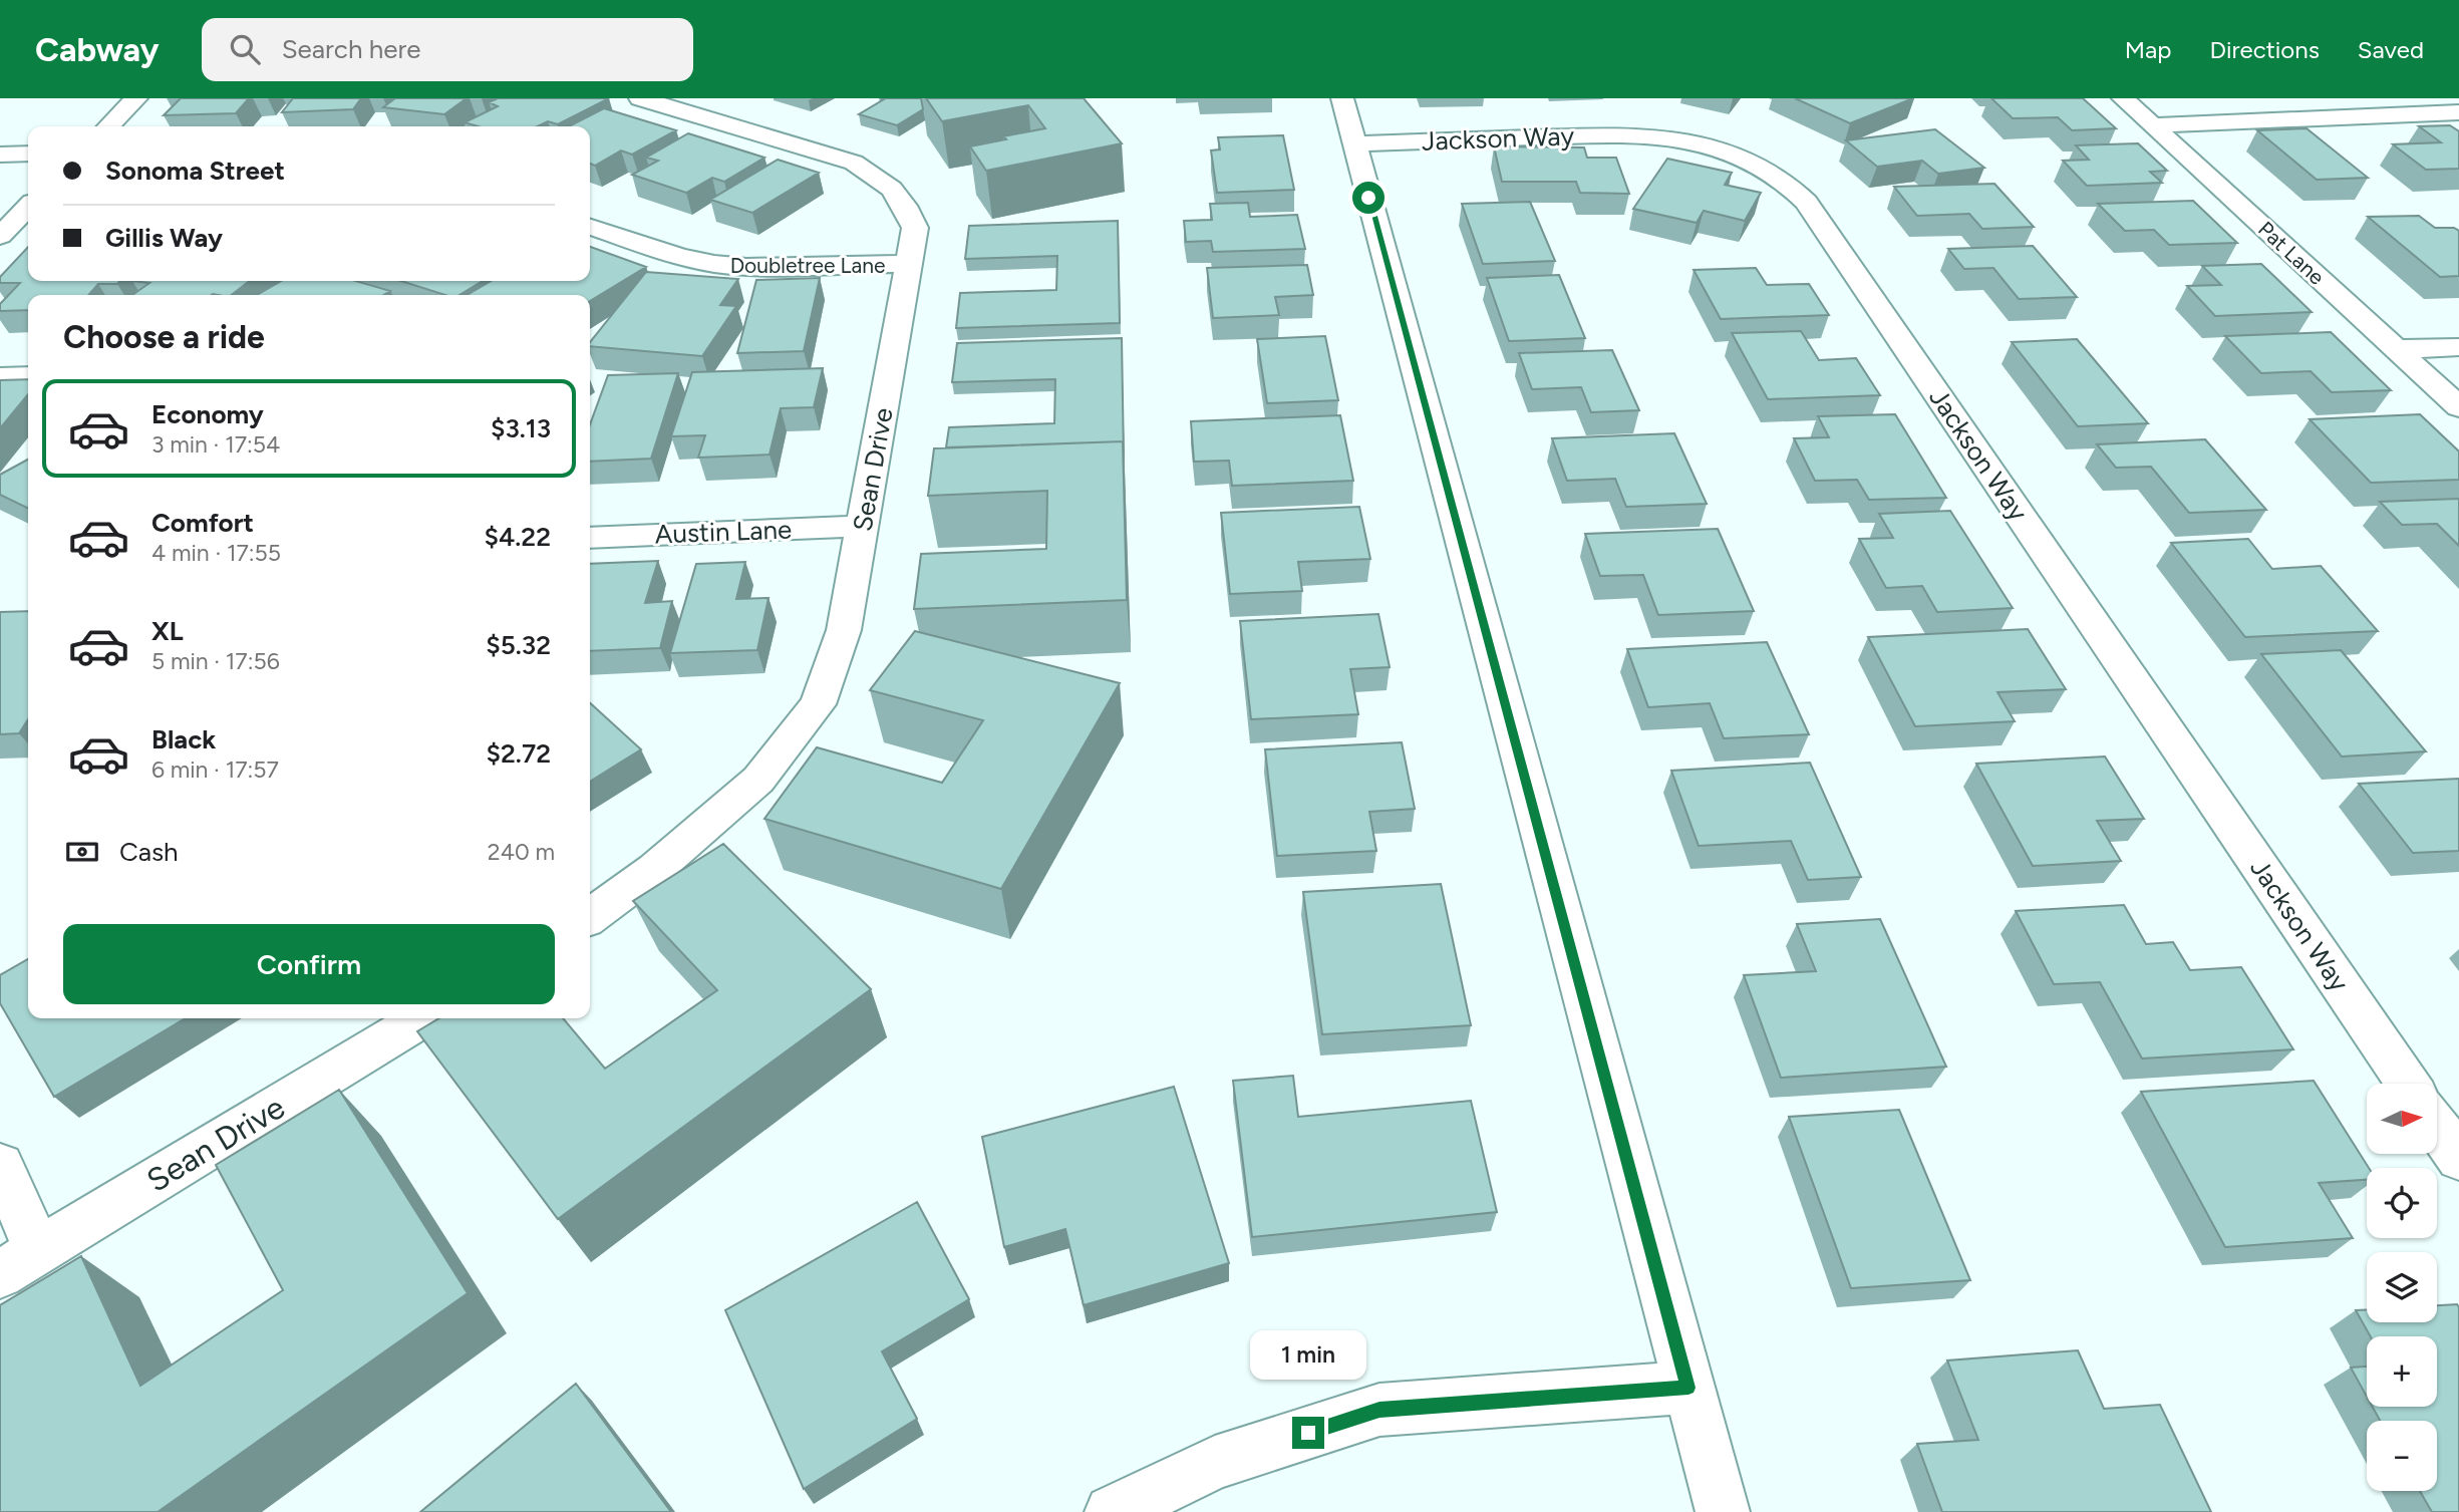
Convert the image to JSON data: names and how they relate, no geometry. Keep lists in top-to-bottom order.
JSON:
{
  "streets": {
    "street": [
      "Jackson Way",
      "Pat Lane",
      "Doubletree Lane",
      "Sean Drive",
      "Austin Lane"
    ]
  },
  "crossings": [
    ["Doubletree Lane", "Sean Drive"],
    ["Sean Drive", "Austin Lane"]
  ],
  "north": "right",
  "page": {
    "header": "Cabway",
    "search": "Search here",
    "nav": ["Map", "Directions", "Saved"],
    "banner": ["Sonoma Street", "Gillis Way"],
    "heading": "Choose a ride",
    "list": [
      {
        "name": "Economy",
        "note": "3 min · 17:54",
        "value": "$3.13"
      },
      {
        "name": "Comfort",
        "note": "4 min · 17:55",
        "value": "$4.22"
      },
      {
        "name": "XL",
        "note": "5 min · 17:56",
        "value": "$5.32"
      },
      {
        "name": "Black",
        "note": "6 min · 17:57",
        "value": "$2.72"
      }
    ],
    "pay": ["Cash", "240 m"],
    "buttons": "Confirm",
    "map_buttons": ["+", "−"],
    "bubble": "1 min"
  }
}
